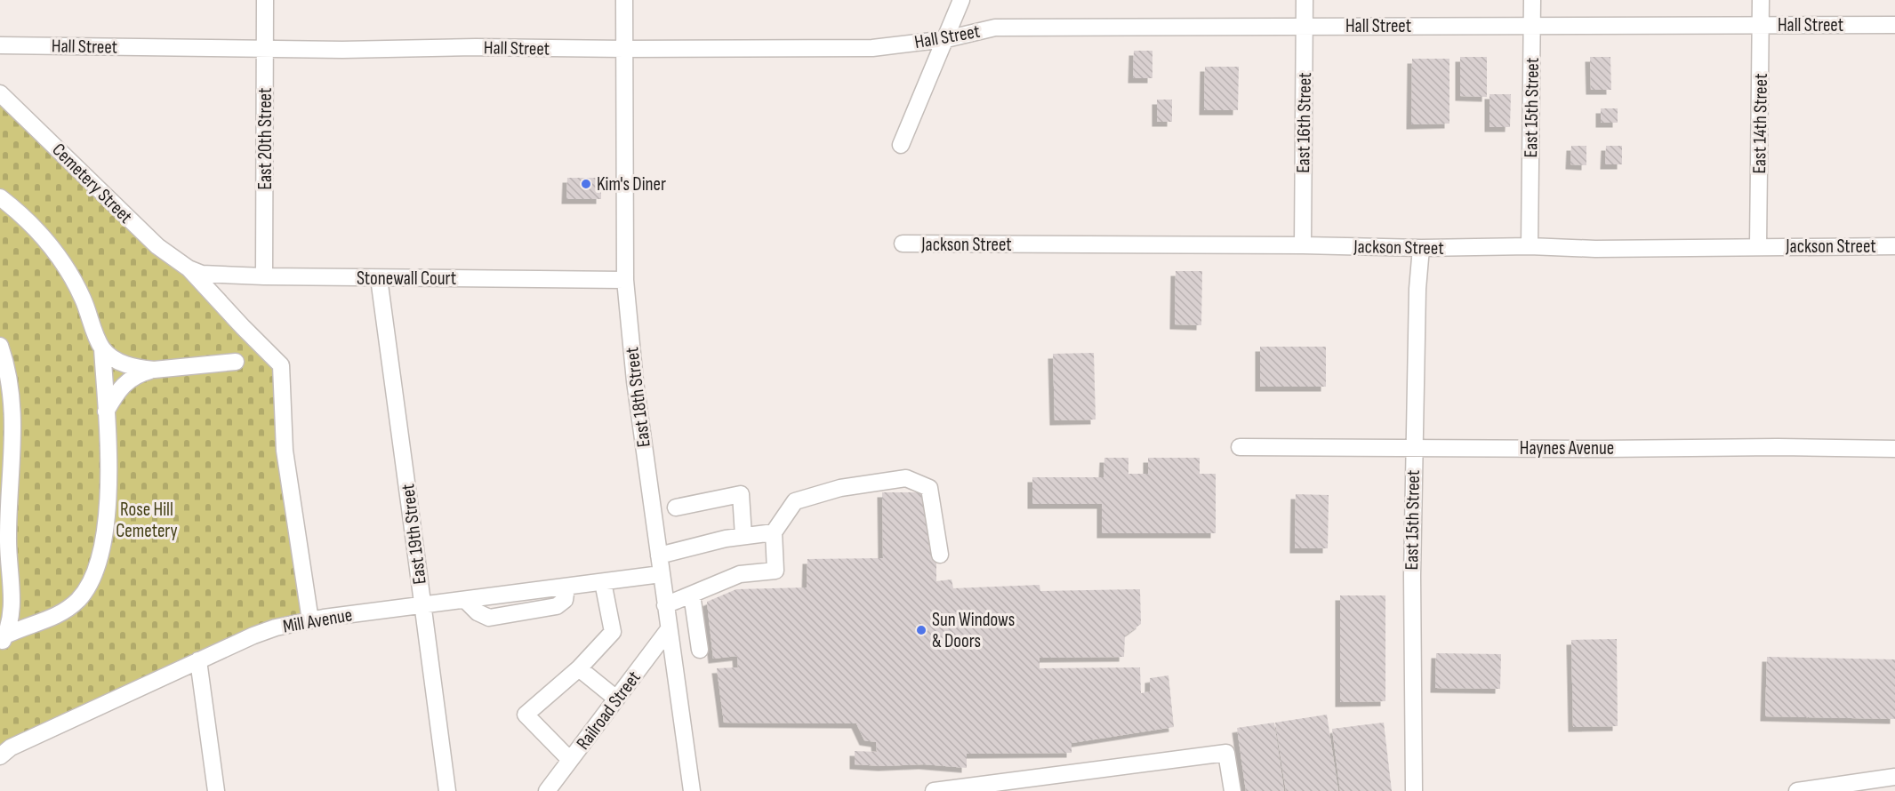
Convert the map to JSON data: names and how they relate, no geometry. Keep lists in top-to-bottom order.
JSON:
{
  "streets": {
    "street": [
      "Hall Street",
      "East 15th Street",
      "East 16th Street",
      "East 14th Street",
      "East 20th Street",
      "Cemetery Street",
      "Jackson Street",
      "Stonewall Court",
      "East 18th Street",
      "Haynes Avenue",
      "East 19th Street",
      "Mill Avenue",
      "Railroad Street"
    ]
  },
  "crossings": [
    ["Hall Street", "East 15th Street"],
    ["Hall Street", "East 16th Street"],
    ["Hall Street", "East 14th Street"],
    ["Hall Street", "East 20th Street"],
    ["Hall Street", "East 18th Street"],
    ["East 15th Street", "Jackson Street"],
    ["East 15th Street", "Haynes Avenue"],
    ["East 16th Street", "Jackson Street"],
    ["East 14th Street", "Jackson Street"],
    ["East 20th Street", "Stonewall Court"],
    ["Cemetery Street", "Stonewall Court"],
    ["Stonewall Court", "East 18th Street"],
    ["Stonewall Court", "East 19th Street"],
    ["East 18th Street", "Mill Avenue"],
    ["East 18th Street", "Railroad Street"],
    ["East 19th Street", "Mill Avenue"]
  ],
  "parks": ["Rose Hill Cemetery"],
  "places": ["Kim's Diner", "Sun Windows & Doors"]
}
